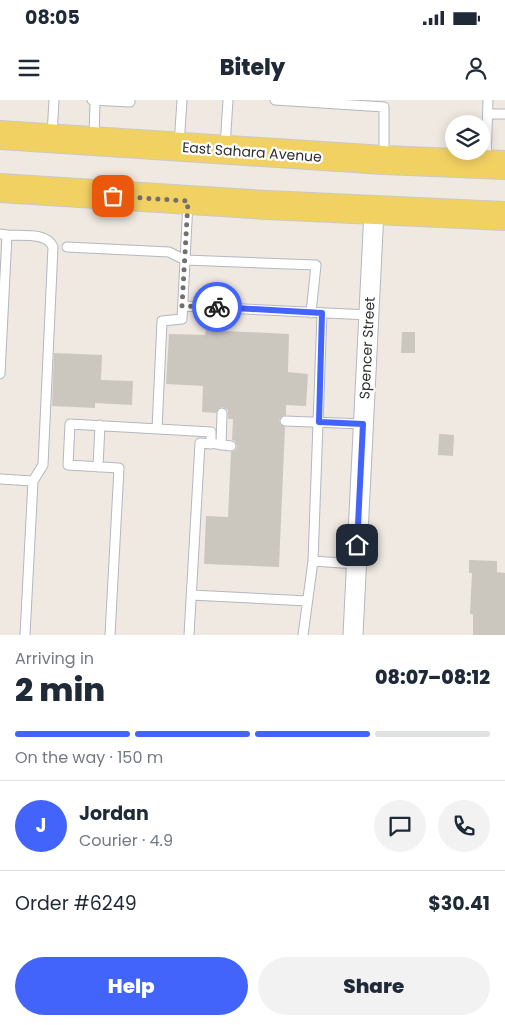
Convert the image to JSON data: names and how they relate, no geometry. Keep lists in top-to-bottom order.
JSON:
{
  "streets": {
    "main road": ["East Sahara Avenue"],
    "street": ["Spencer Street"]
  },
  "page": {
    "status": "08:05",
    "header": "Bitely",
    "heading": ["2 min", "Arriving in", "08:07–08:12"],
    "panel": [
      "Jordan",
      "Courier · 4.9",
      "Order #6249",
      "$30.41"
    ],
    "bar": "On the way · 150 m",
    "round": "J",
    "buttons": ["Help", "Share"]
  }
}
